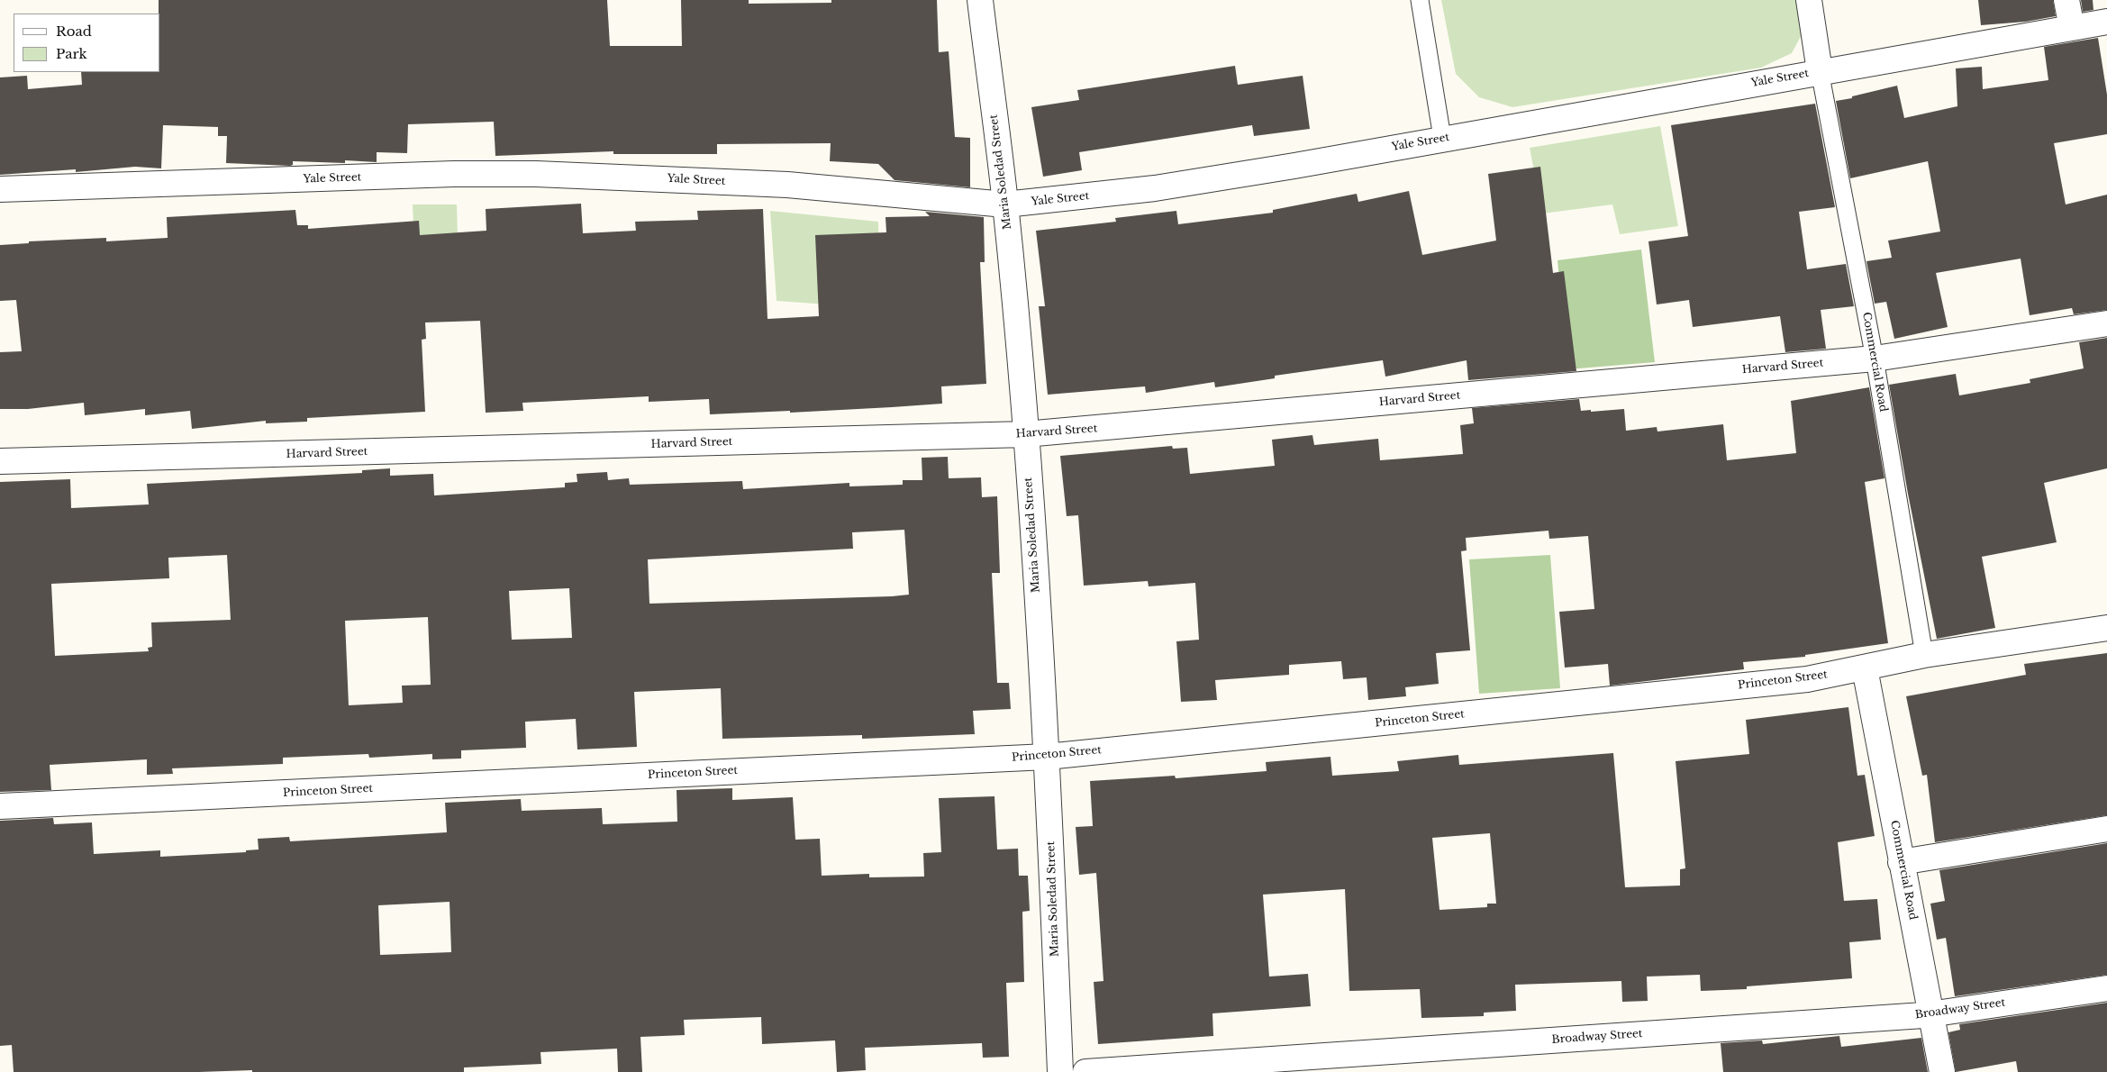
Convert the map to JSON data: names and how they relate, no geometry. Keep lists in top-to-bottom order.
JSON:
{
  "streets": {
    "street": [
      "Yale Street",
      "Maria Soledad Street",
      "Commercial Road",
      "Harvard Street",
      "Princeton Street",
      "Broadway Street"
    ]
  },
  "crossings": [
    ["Yale Street", "Maria Soledad Street"],
    ["Yale Street", "Commercial Road"],
    ["Maria Soledad Street", "Harvard Street"],
    ["Maria Soledad Street", "Princeton Street"],
    ["Commercial Road", "Harvard Street"],
    ["Commercial Road", "Princeton Street"],
    ["Commercial Road", "Broadway Street"]
  ],
  "legend": ["Road", "Park"]
}
